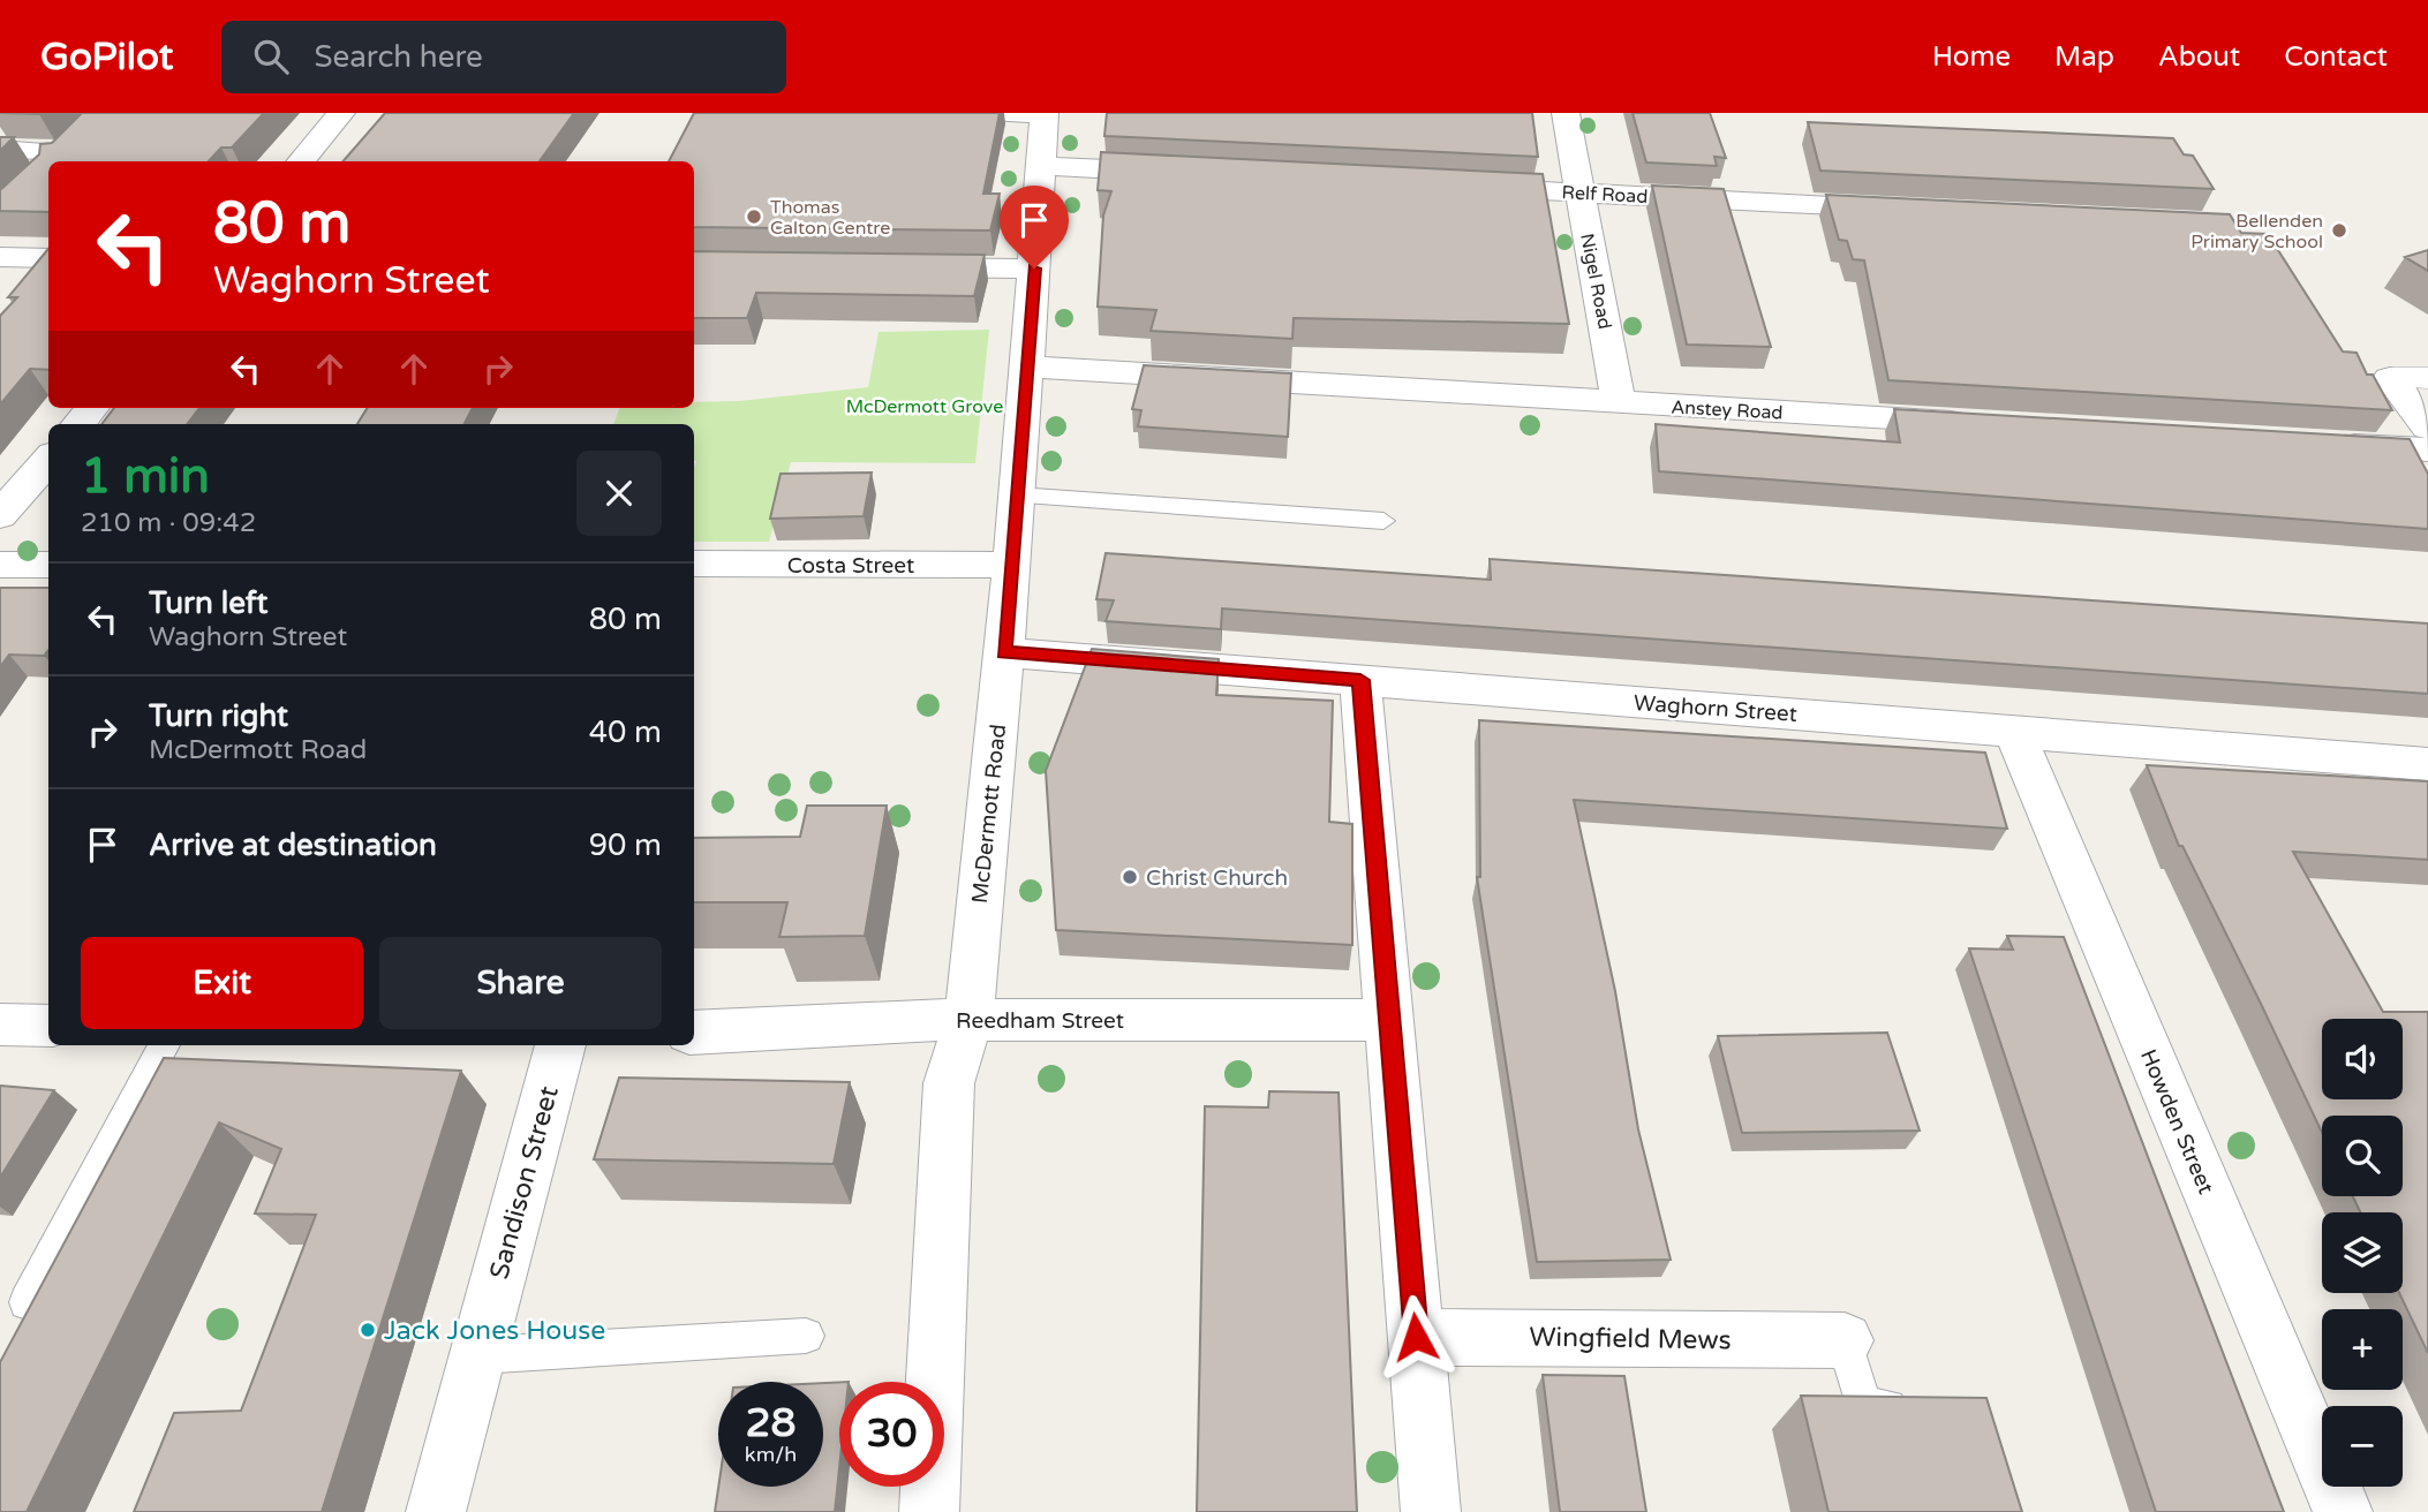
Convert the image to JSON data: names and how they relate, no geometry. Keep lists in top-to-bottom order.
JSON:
{
  "streets": {
    "street": [
      "Relf Road",
      "Nigel Road",
      "Anstey Road",
      "Costa Street",
      "Waghorn Street",
      "McDermott Road",
      "Reedham Street",
      "Howden Street",
      "Sandison Street",
      "Wingfield Mews"
    ]
  },
  "crossings": [
    ["Relf Road", "Nigel Road"],
    ["Nigel Road", "Anstey Road"],
    ["Anstey Road", "McDermott Road"],
    ["Costa Street", "McDermott Road"],
    ["Waghorn Street", "McDermott Road"],
    ["Waghorn Street", "Howden Street"],
    ["McDermott Road", "Reedham Street"]
  ],
  "parks": ["McDermott Grove"],
  "places": [
    "Thomas Calton Centre",
    "Bellenden Primary School",
    "Christ Church",
    "Jack Jones House"
  ],
  "page": {
    "header": "GoPilot",
    "search": "Search here",
    "nav": [
      "Home",
      "Map",
      "About",
      "Contact"
    ],
    "turn": ["80 m", "Waghorn Street"],
    "heading": ["1 min", "210 m · 09:42"],
    "list": [
      {
        "name": "Turn left",
        "note": "Waghorn Street",
        "value": "80 m"
      },
      {
        "name": "Turn right",
        "note": "McDermott Road",
        "value": "40 m"
      },
      {
        "name": "Arrive at destination",
        "value": "90 m"
      }
    ],
    "buttons": ["Exit", "Share"],
    "map_buttons": ["+", "−"],
    "speed": "28 km/h",
    "limit": "30"
  }
}
